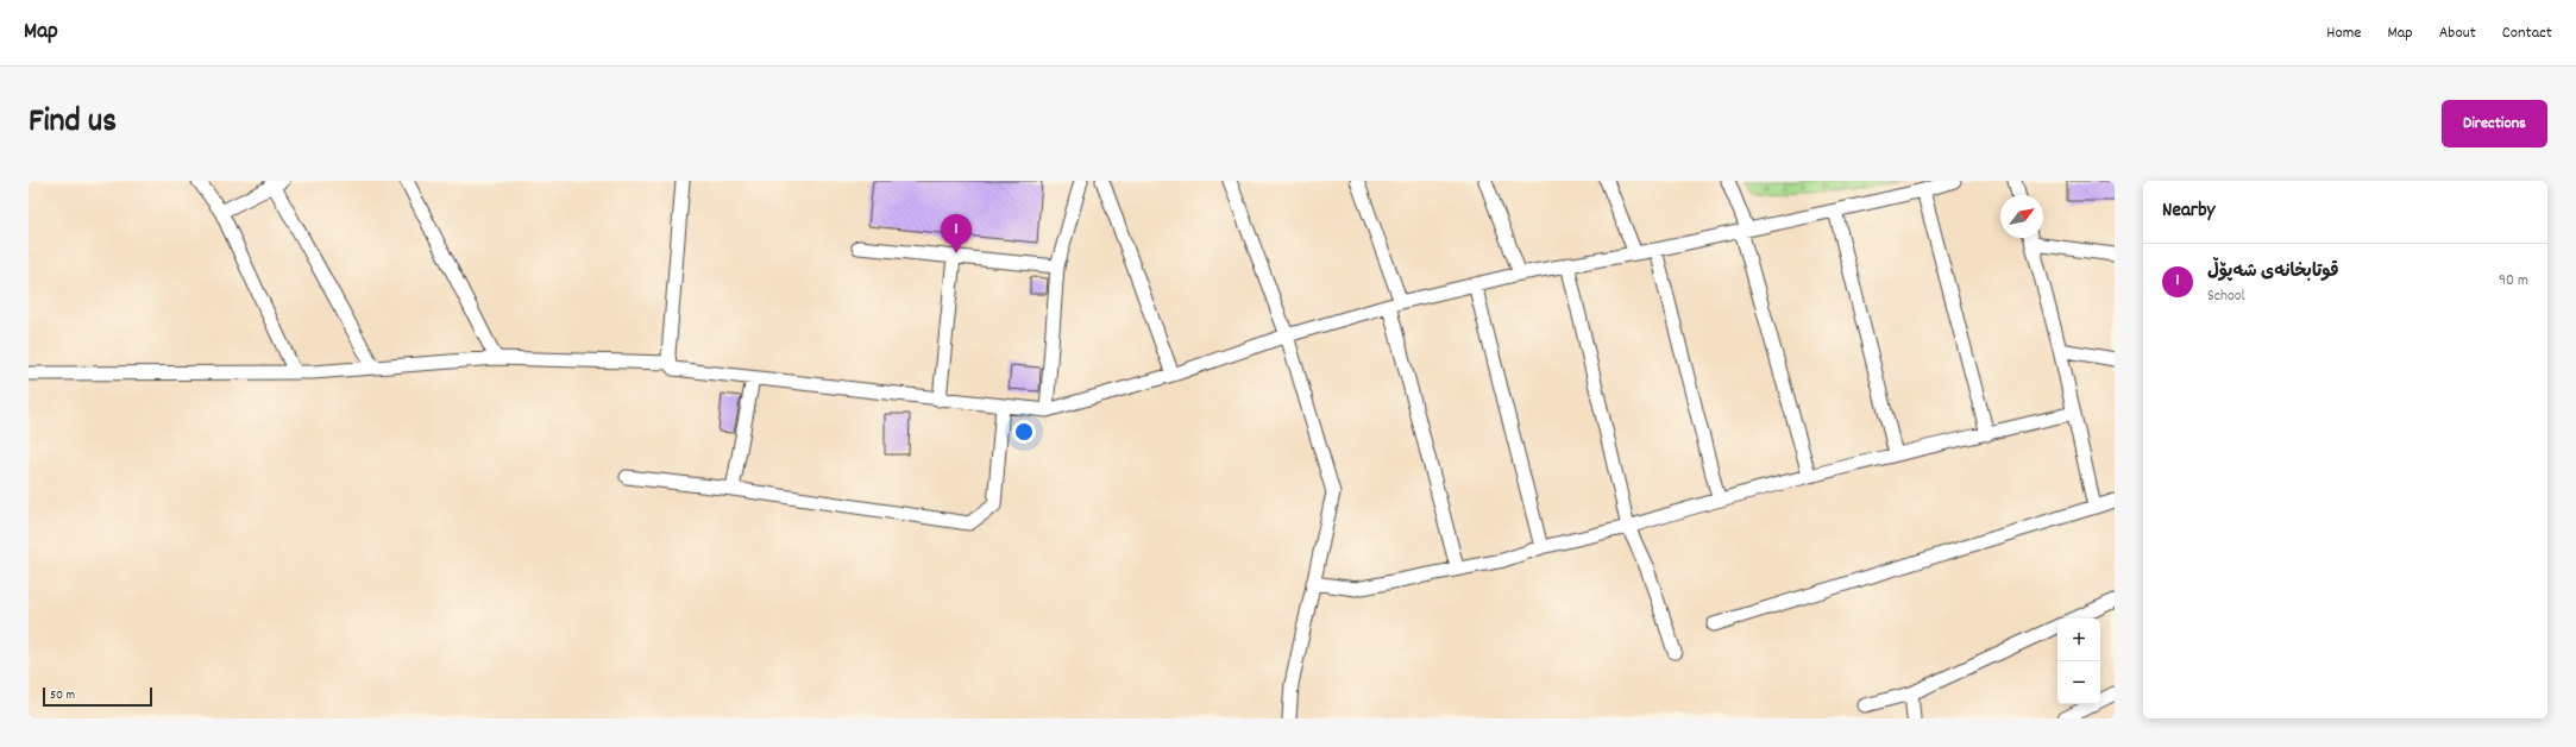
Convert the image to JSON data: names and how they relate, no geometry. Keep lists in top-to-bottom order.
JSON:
{
  "scale_bar": "50 m",
  "north": "top right",
  "page": {
    "header": "Map",
    "nav": [
      "Home",
      "Map",
      "About",
      "Contact"
    ],
    "title": "Find us",
    "buttons": "Directions",
    "heading": "Nearby",
    "pins": "1",
    "list": [
      {
        "mark": "1",
        "name": "قوتابخانەی شەپۆڵ",
        "note": "School",
        "value": "90 m"
      }
    ],
    "map_buttons": ["+", "−"],
    "scale": "50 m"
  }
}
